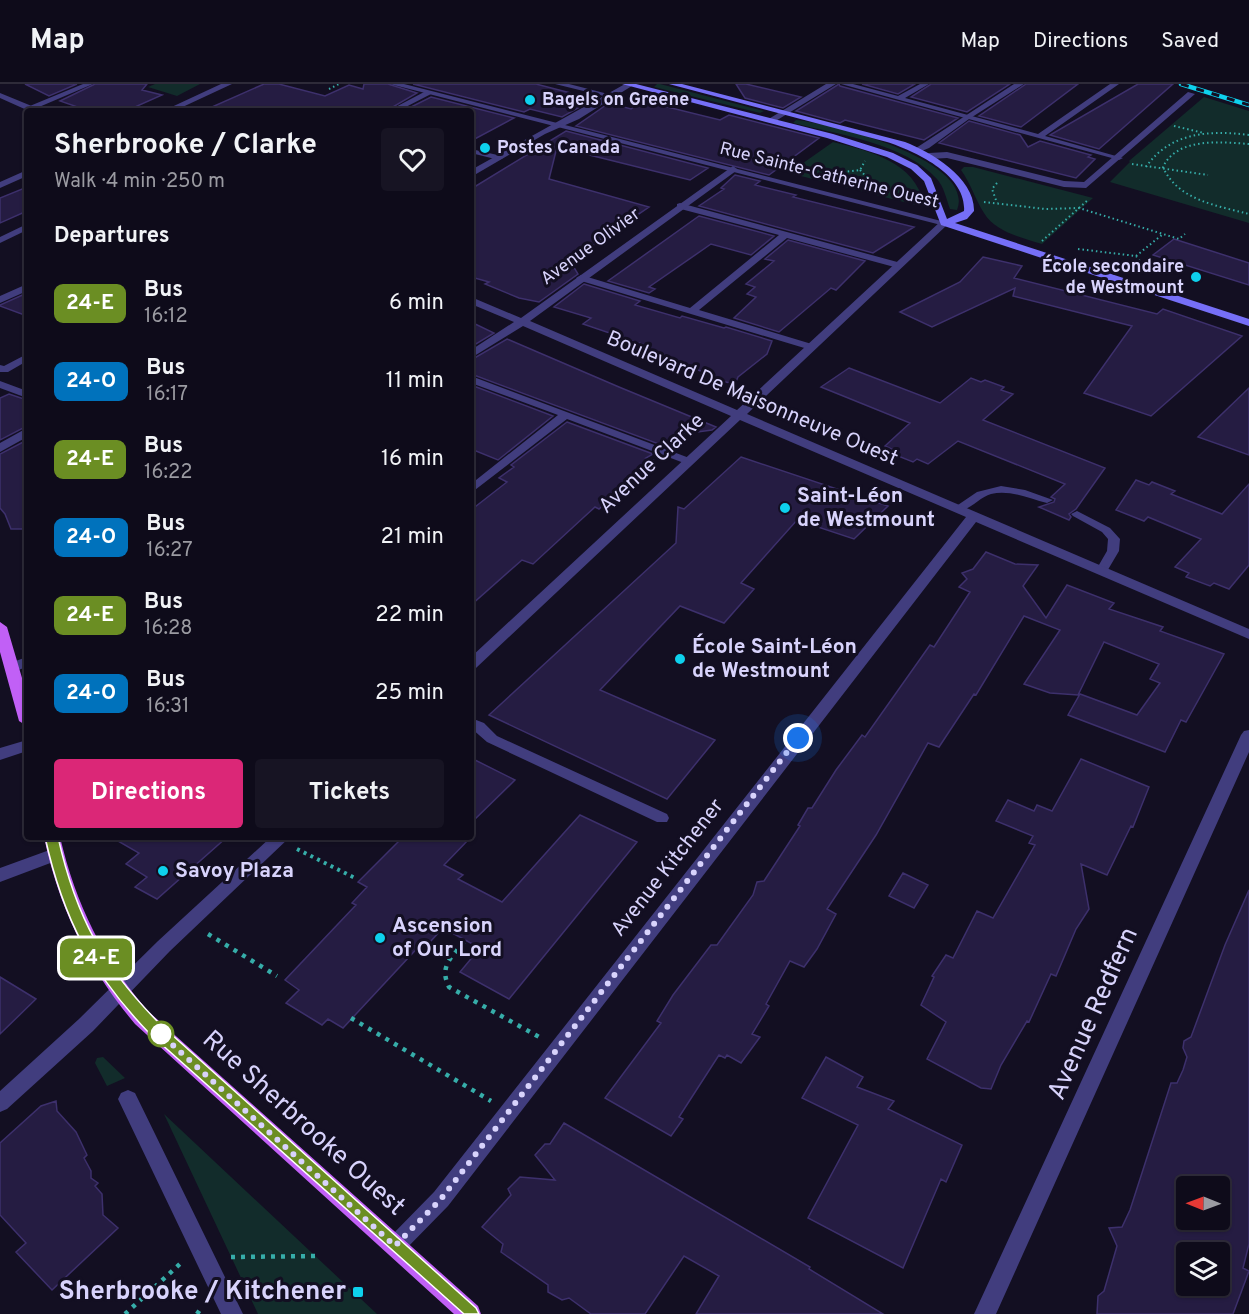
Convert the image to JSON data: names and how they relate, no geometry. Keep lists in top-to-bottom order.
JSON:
{
  "streets": {
    "main road": ["Rue Sainte-Catherine Ouest", "Rue Sherbrooke Ouest"],
    "street": [
      "Avenue Olivier",
      "Boulevard De Maisonneuve Ouest",
      "Avenue Clarke",
      "Avenue Kitchener",
      "Avenue Redfern"
    ]
  },
  "crossings": [
    ["Rue Sainte-Catherine Ouest", "Avenue Olivier"],
    ["Rue Sainte-Catherine Ouest", "Avenue Clarke"],
    ["Avenue Olivier", "Boulevard De Maisonneuve Ouest"],
    ["Boulevard De Maisonneuve Ouest", "Avenue Clarke"],
    ["Boulevard De Maisonneuve Ouest", "Avenue Kitchener"],
    ["Avenue Kitchener", "Rue Sherbrooke Ouest"]
  ],
  "places": {
    "other": [
      "Bagels on Greene",
      "Postes Canada",
      "École secondaire de Westmount",
      "Saint-Léon de Westmount",
      "École Saint-Léon de Westmount",
      "Savoy Plaza",
      "Ascension of Our Lord"
    ],
    "transit": ["Sherbrooke / Kitchener"]
  },
  "lines": ["bus line 24-E"],
  "north": "left",
  "page": {
    "header": "Map",
    "nav": ["Map", "Directions", "Saved"],
    "on_map": "24-E",
    "heading": [
      ["Sherbrooke / Clarke", "Walk · 4 min · 250 m"],
      "Departures"
    ],
    "list": [
      {
        "mark": "24-E",
        "name": "Bus",
        "note": "16:12",
        "value": "6 min"
      },
      {
        "mark": "24-O",
        "name": "Bus",
        "note": "16:17",
        "value": "11 min"
      },
      {
        "mark": "24-E",
        "name": "Bus",
        "note": "16:22",
        "value": "16 min"
      },
      {
        "mark": "24-O",
        "name": "Bus",
        "note": "16:27",
        "value": "21 min"
      },
      {
        "mark": "24-E",
        "name": "Bus",
        "note": "16:28",
        "value": "22 min"
      },
      {
        "mark": "24-O",
        "name": "Bus",
        "note": "16:31",
        "value": "25 min"
      }
    ],
    "buttons": ["Directions", "Tickets"]
  }
}
